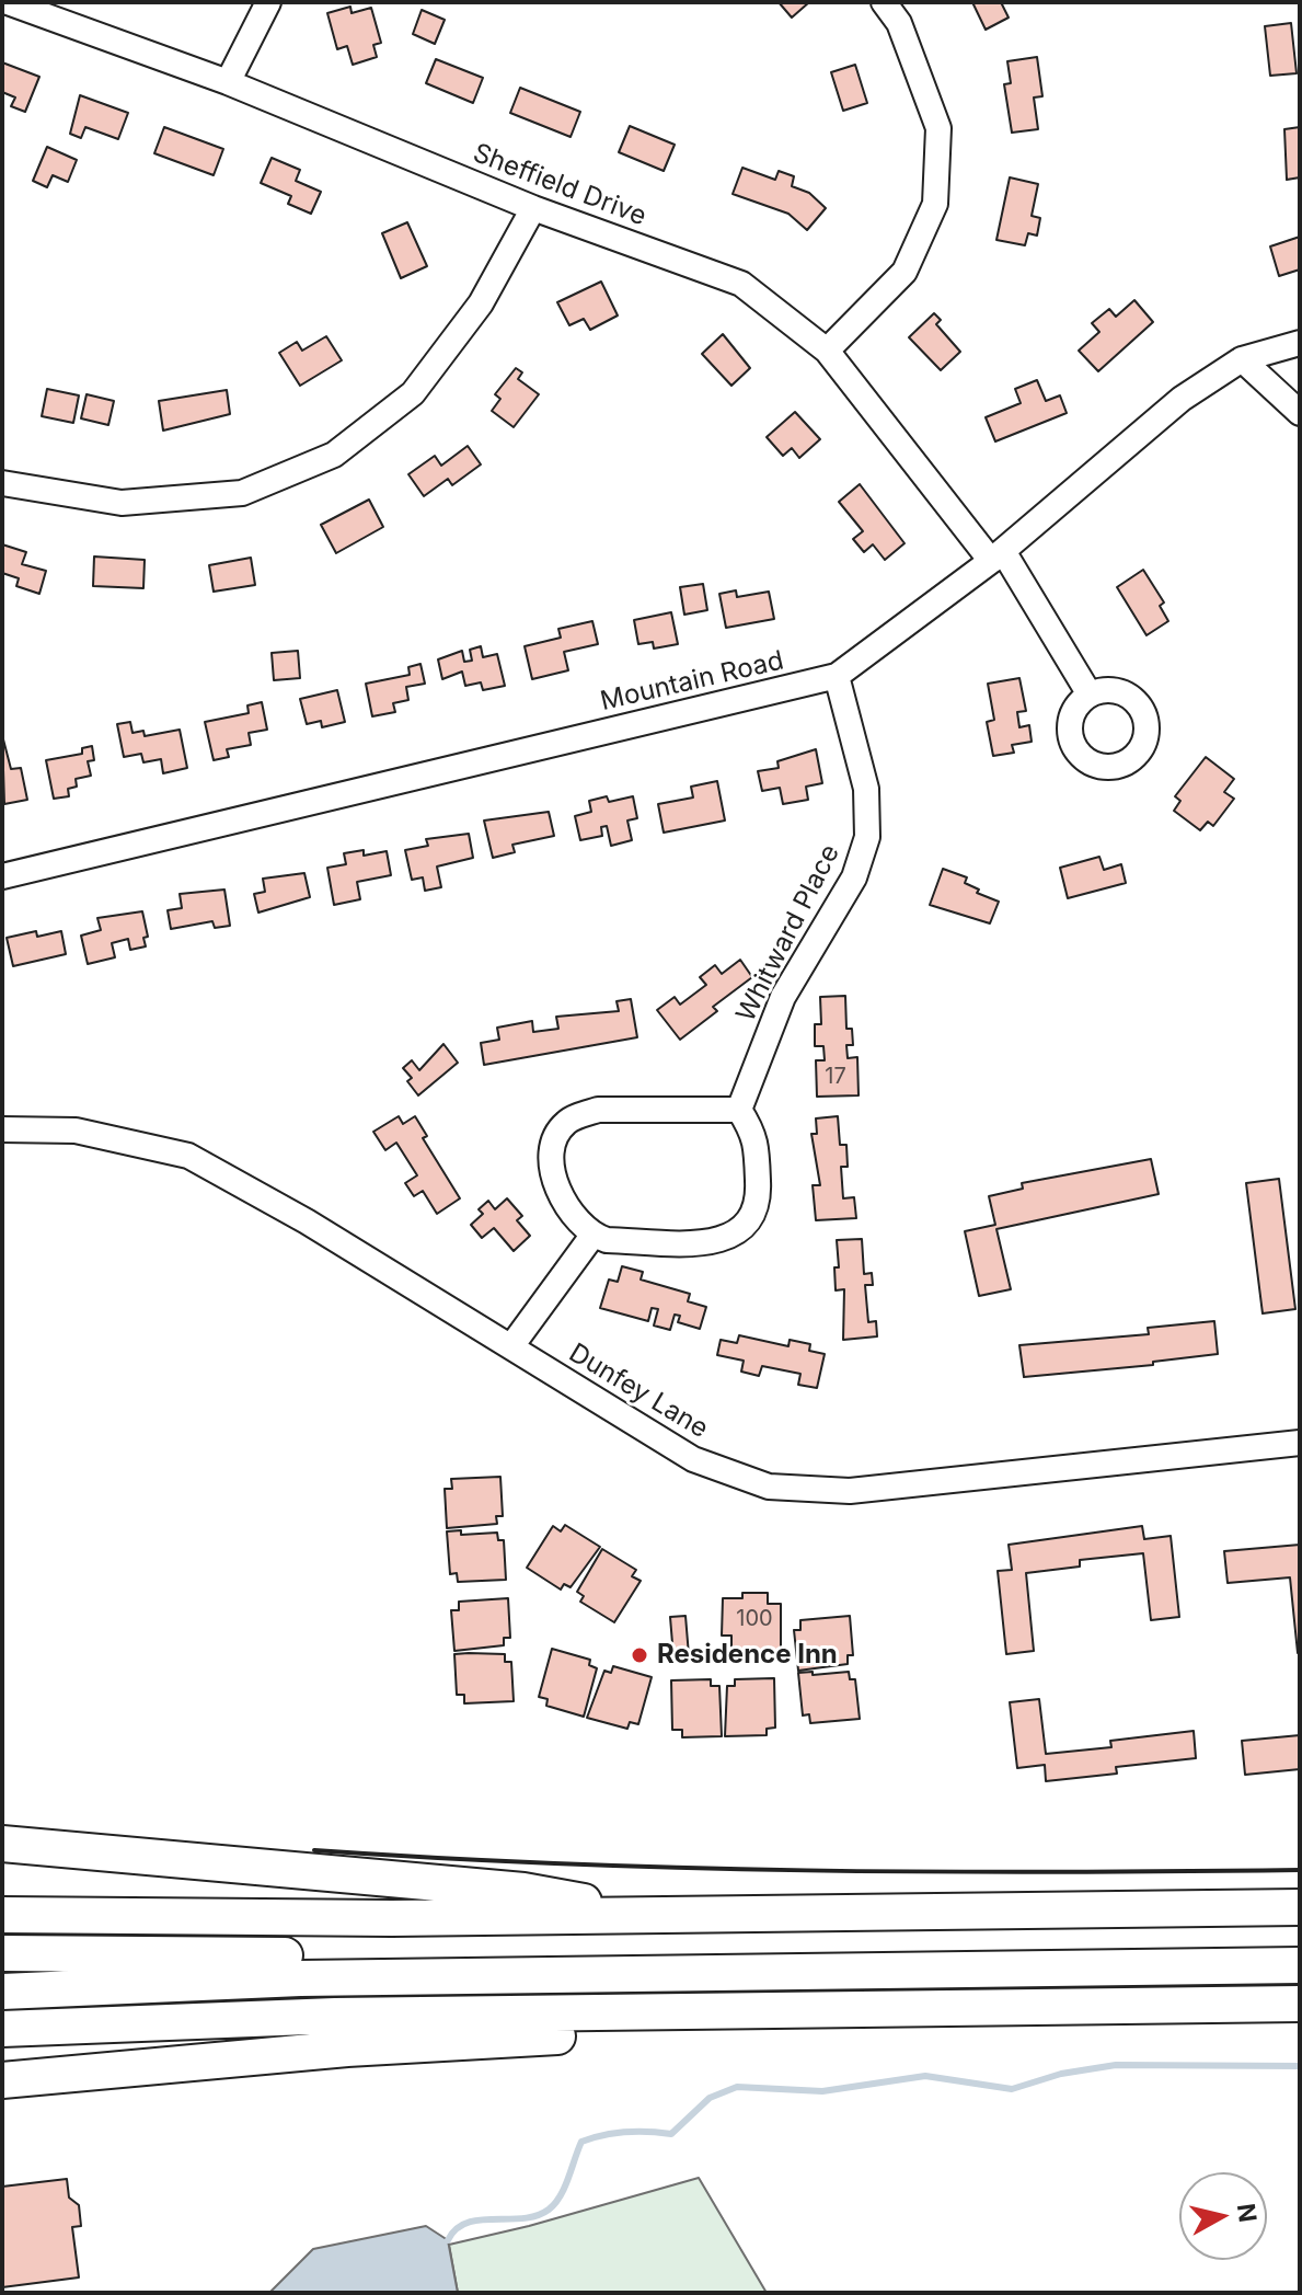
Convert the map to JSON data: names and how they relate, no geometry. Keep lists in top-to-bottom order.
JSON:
{
  "streets": {
    "street": [
      "Sheffield Drive",
      "Mountain Road",
      "Whitward Place",
      "Dunfey Lane"
    ]
  },
  "crossings": [
    ["Sheffield Drive", "Mountain Road"],
    ["Mountain Road", "Whitward Place"]
  ],
  "places": ["Residence Inn"],
  "house_numbers": ["17", "100"],
  "north": "right"
}
